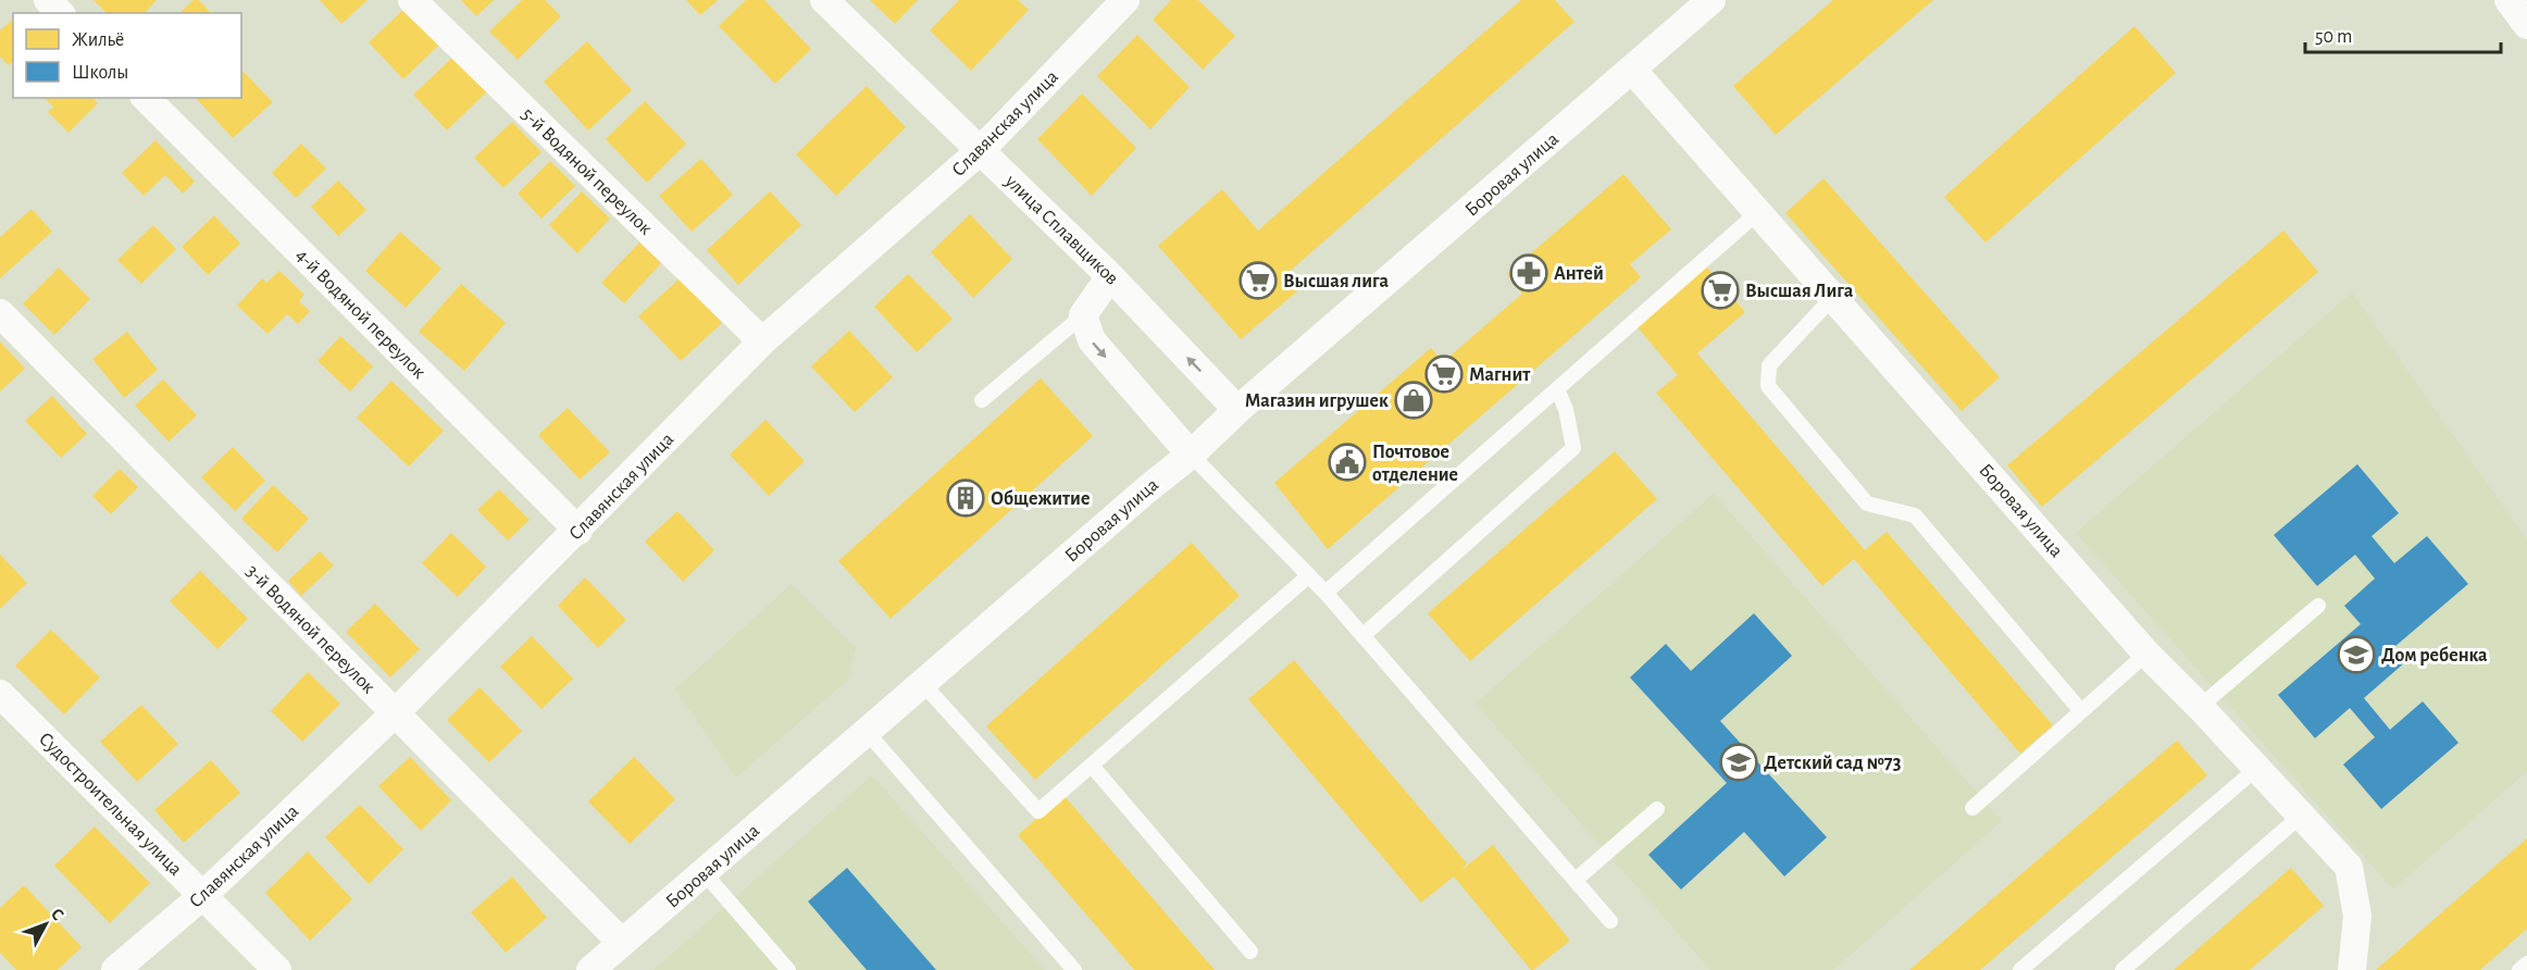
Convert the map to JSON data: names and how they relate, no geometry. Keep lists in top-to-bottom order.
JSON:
{
  "streets": {
    "street": [
      "Славянская улица",
      "5-й Водяной переулок",
      "Боровая улица",
      "улица Сплавщиков",
      "4-й Водяной переулок",
      "3-й Водяной переулок",
      "Судостроительная улица"
    ]
  },
  "crossings": [
    ["Славянская улица", "5-й Водяной переулок"],
    ["Славянская улица", "улица Сплавщиков"],
    ["Славянская улица", "4-й Водяной переулок"],
    ["Славянская улица", "3-й Водяной переулок"],
    ["Славянская улица", "Судостроительная улица"],
    ["Боровая улица", "улица Сплавщиков"],
    ["Боровая улица", "3-й Водяной переулок"]
  ],
  "places": {
    "pharmacy": ["Антей"],
    "supermarket": ["Высшая лига", "Высшая Лига", "Магнит"],
    "shop": ["Магазин игрушек"],
    "public building": ["Почтовое отделение"],
    "building": ["Общежитие"],
    "school or university": ["Дом ребенка", "Детский сад №73"]
  },
  "legend": ["Жильё", "Школы"],
  "scale_bar": "50 m",
  "north": "top right"
}
